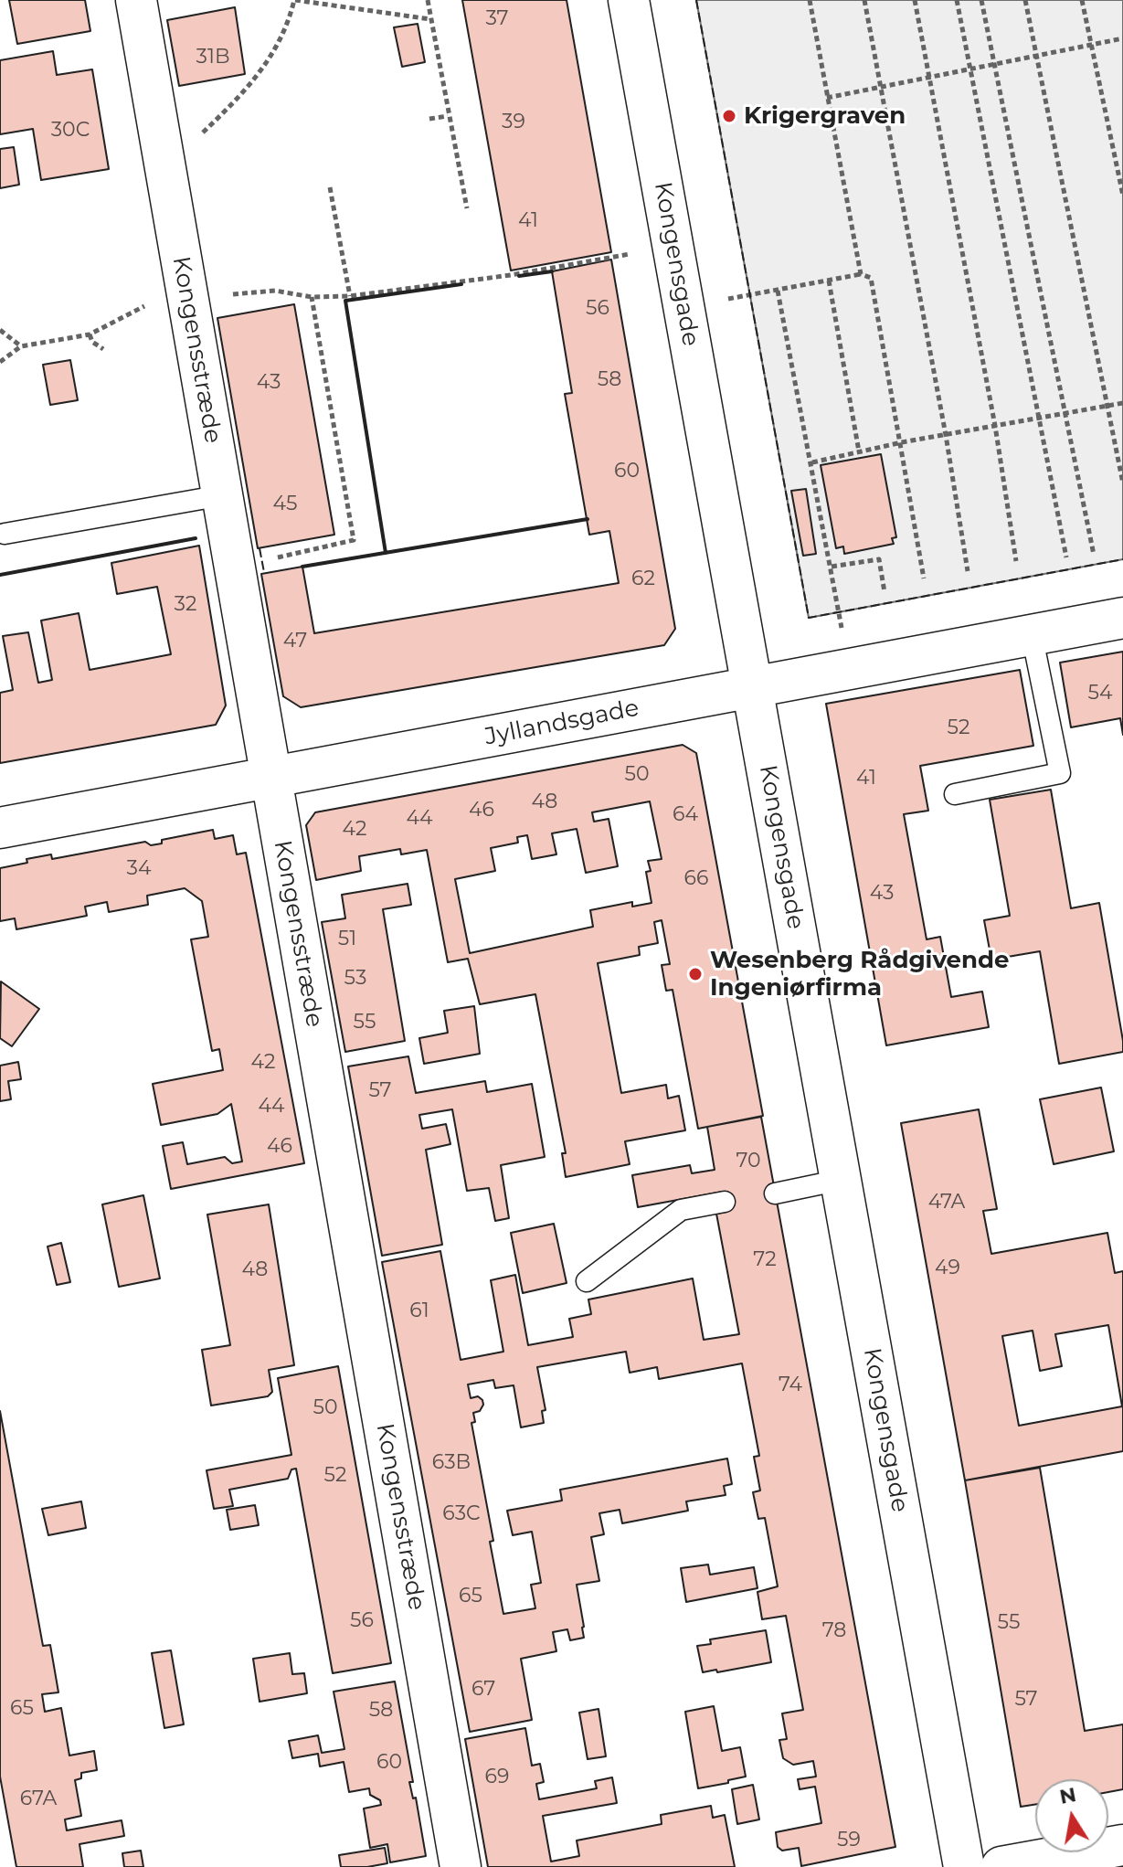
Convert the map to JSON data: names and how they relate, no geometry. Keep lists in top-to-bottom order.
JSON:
{
  "streets": {
    "street": ["Kongensgade", "Kongensstræde", "Jyllandsgade"]
  },
  "crossings": [
    ["Kongensgade", "Jyllandsgade"],
    ["Kongensstræde", "Jyllandsgade"]
  ],
  "places": ["Krigergraven", "Wesenberg Rådgivende Ingeniørfirma"],
  "house_numbers": [
    "37",
    "31B",
    "39",
    "30C",
    "41",
    "56",
    "58",
    "43",
    "60",
    "45",
    "62",
    "32",
    "47",
    "54",
    "52",
    "50",
    "41",
    "48",
    "46",
    "64",
    "44",
    "42",
    "34",
    "66",
    "43",
    "51",
    "53",
    "55",
    "42",
    "57",
    "44",
    "46",
    "70",
    "47A",
    "72",
    "49",
    "48",
    "61",
    "74",
    "50",
    "63B",
    "52",
    "63C",
    "65",
    "56",
    "55",
    "78",
    "67",
    "57",
    "65",
    "58",
    "60",
    "69",
    "67A",
    "59"
  ],
  "north": "top"
}
